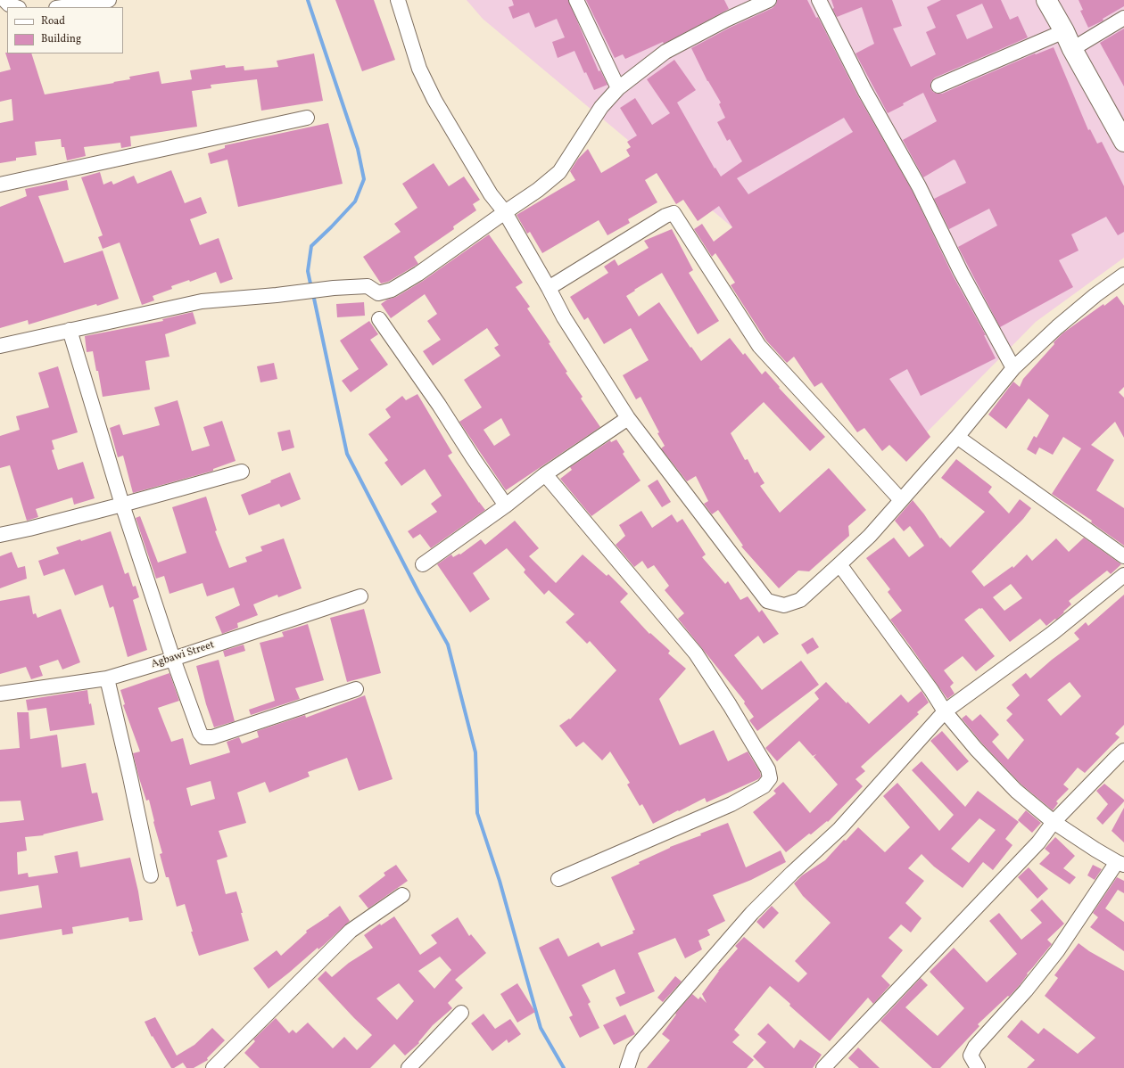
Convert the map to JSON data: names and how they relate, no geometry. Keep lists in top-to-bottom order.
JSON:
{
  "streets": {
    "street": ["Agbawi Street"]
  },
  "legend": ["Road", "Building"]
}
